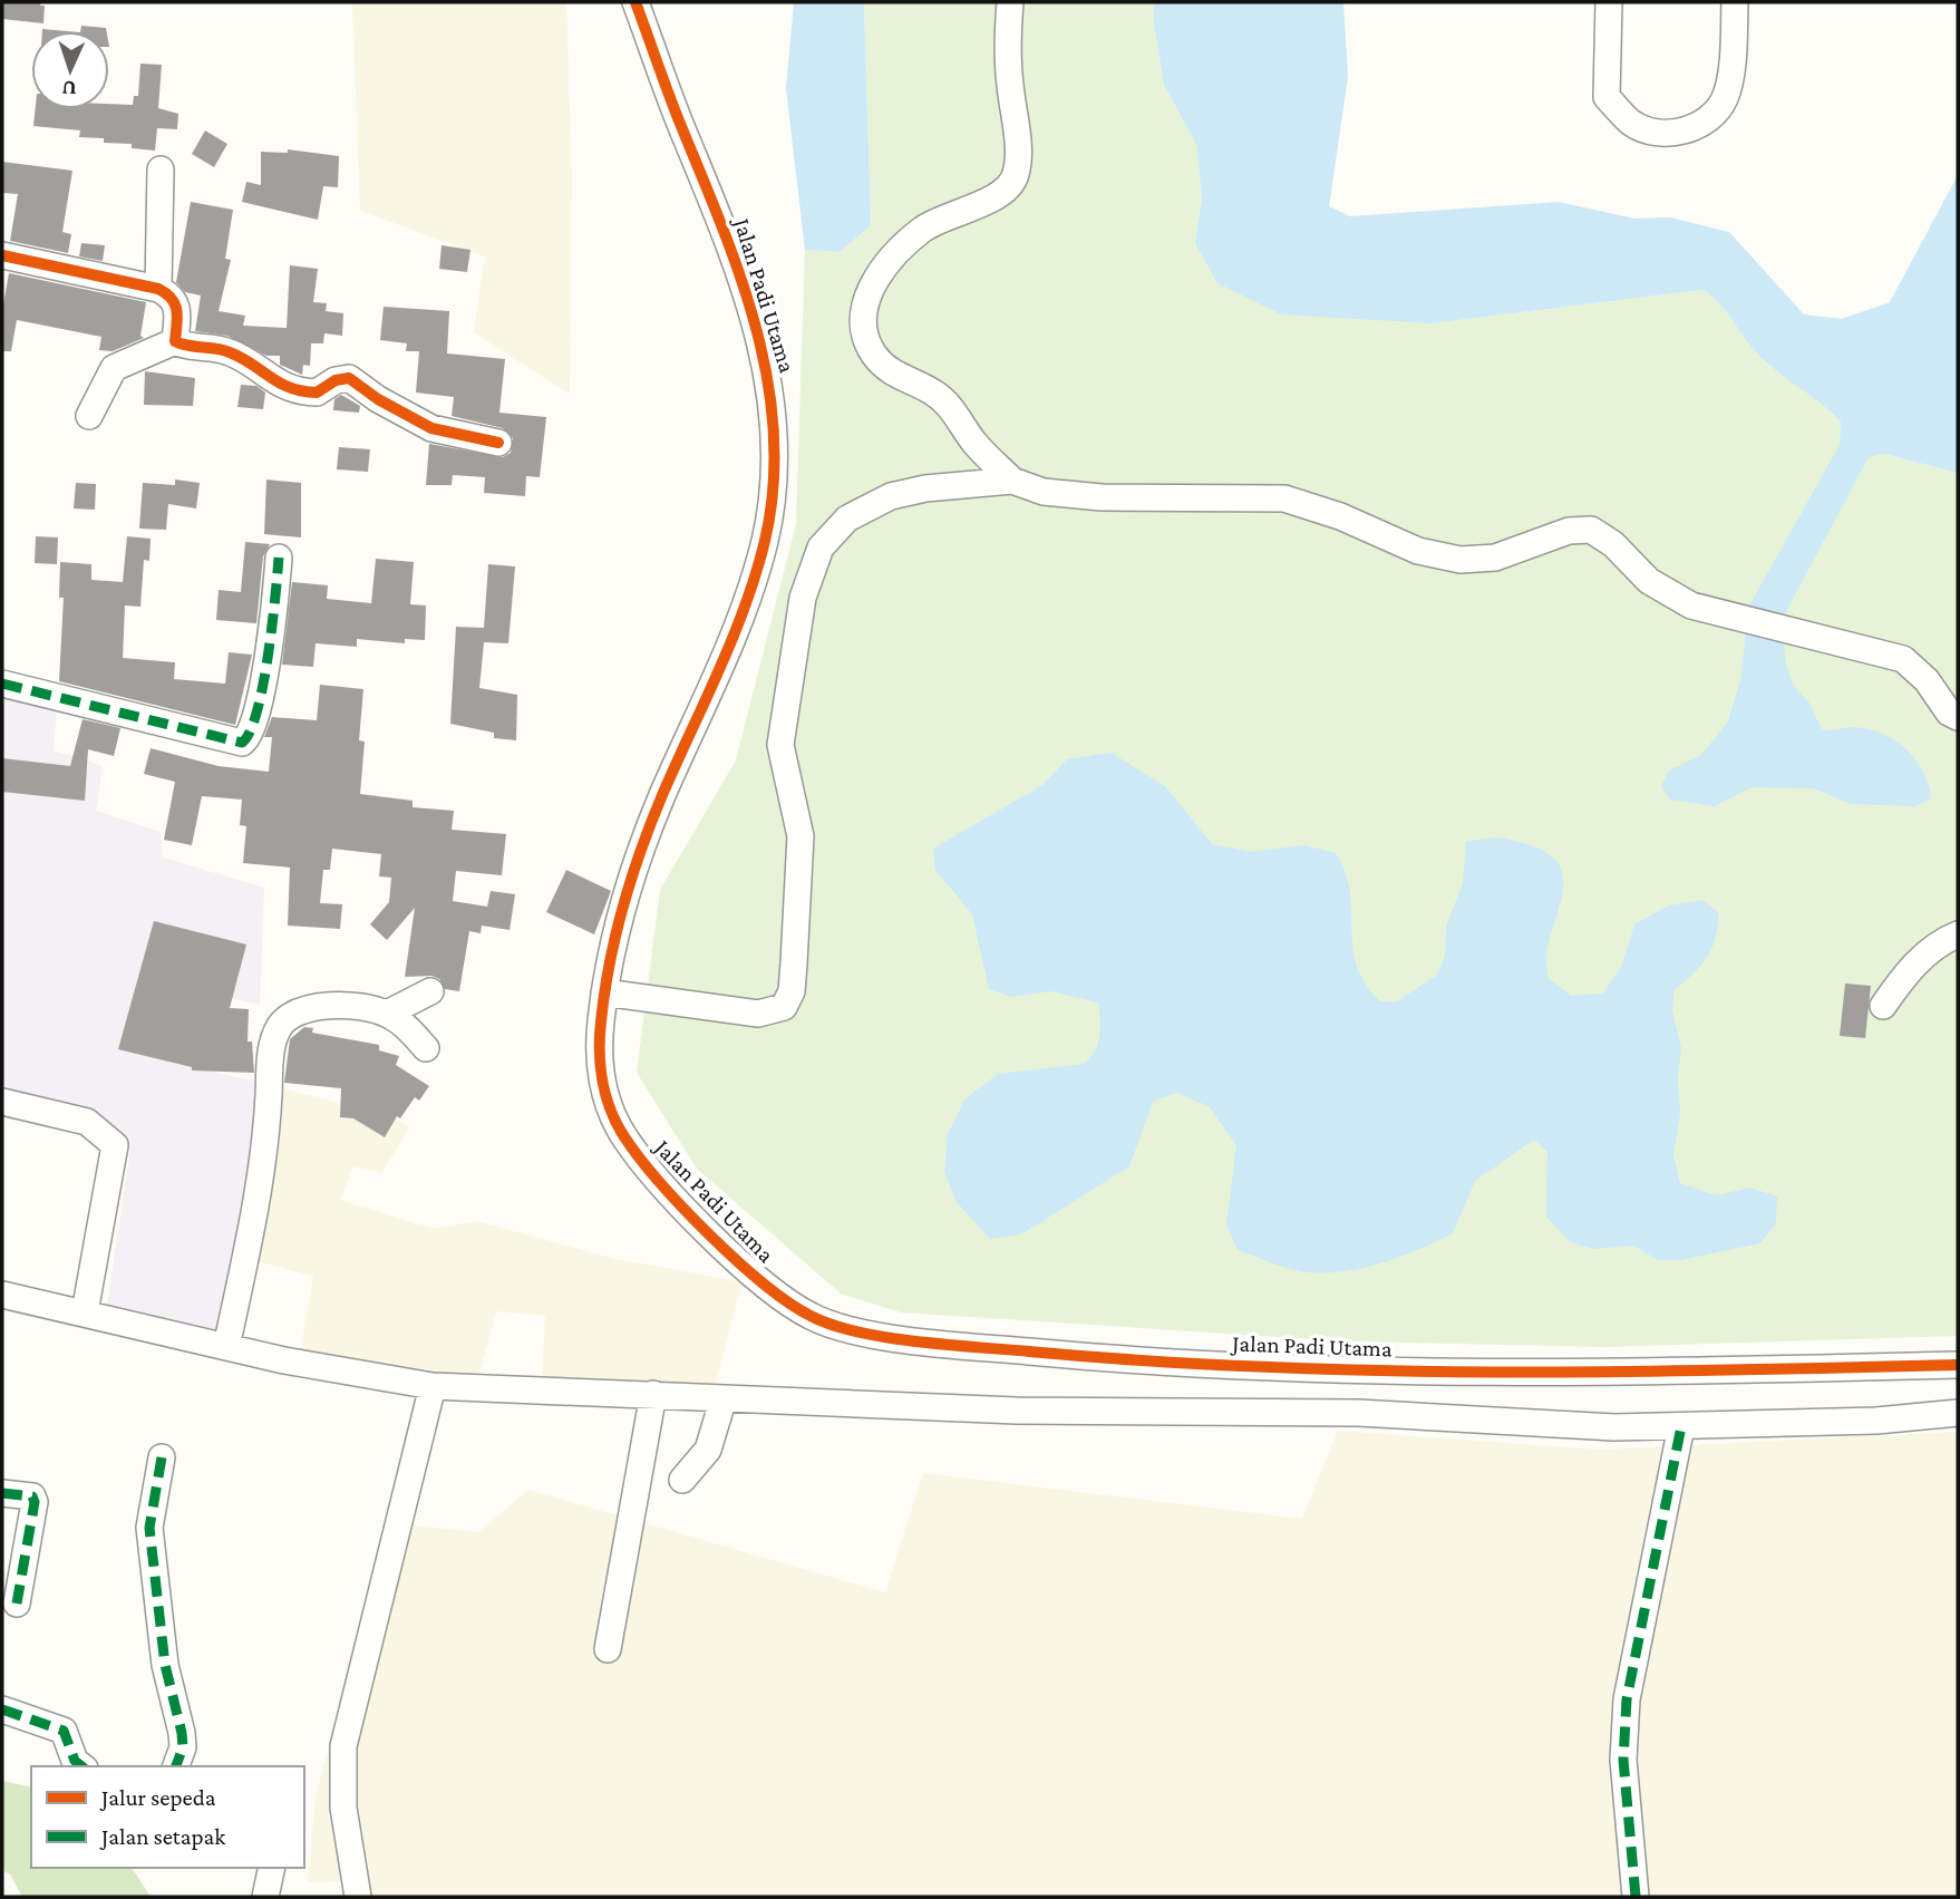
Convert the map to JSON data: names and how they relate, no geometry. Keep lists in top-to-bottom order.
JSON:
{
  "streets": {
    "street": ["Jalan Padi Utama"]
  },
  "legend": ["Jalur sepeda", "Jalan setapak"],
  "north": "bottom"
}
